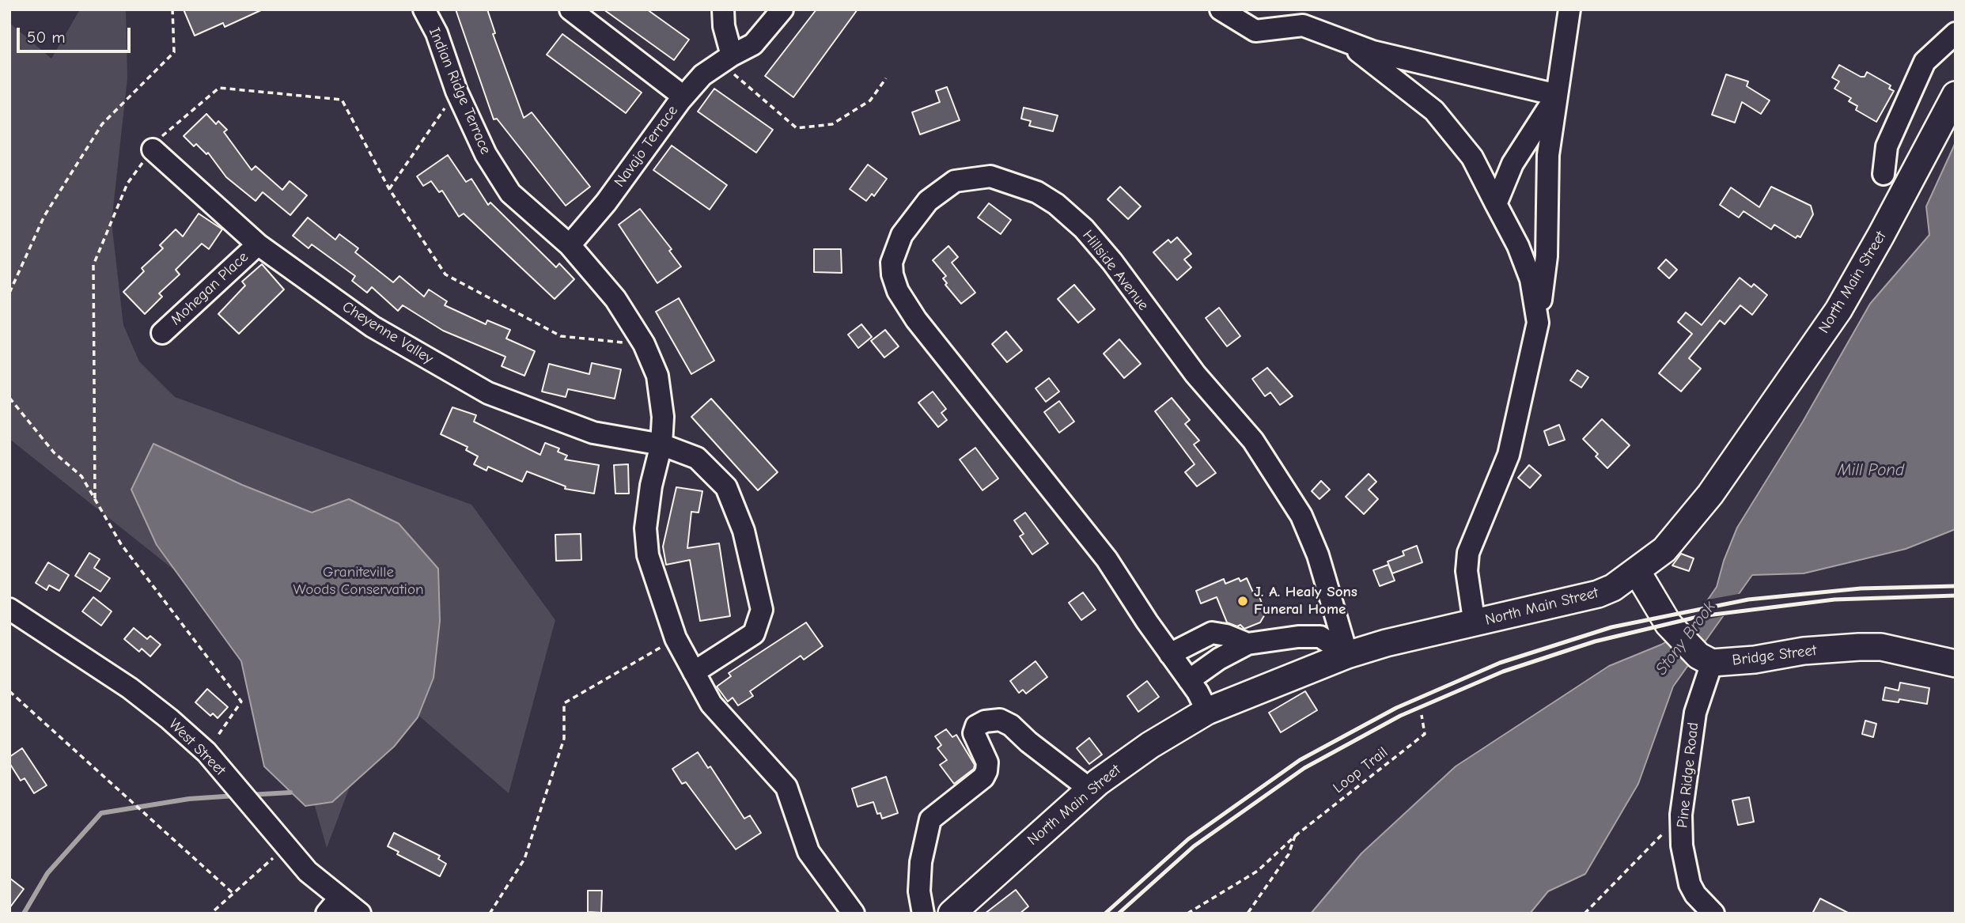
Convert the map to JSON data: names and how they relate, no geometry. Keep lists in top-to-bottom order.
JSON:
{
  "streets": {
    "main road": ["North Main Street", "Bridge Street"],
    "street": [
      "Indian Ridge Terrace",
      "Navajo Terrace",
      "Hillside Avenue",
      "Mohegan Place",
      "Cheyenne Valley",
      "West Street",
      "Pine Ridge Road"
    ],
    "path": ["Loop Trail"]
  },
  "crossings": [
    ["Indian Ridge Terrace", "Navajo Terrace"],
    ["Indian Ridge Terrace", "Cheyenne Valley"],
    ["Hillside Avenue", "North Main Street"],
    ["Mohegan Place", "Cheyenne Valley"],
    ["Bridge Street", "Pine Ridge Road"]
  ],
  "water": ["Mill Pond", "Stony Brook"],
  "parks": ["Graniteville Woods Conservation"],
  "places": ["J. A. Healy Sons Funeral Home"],
  "scale_bar": "50 m"
}
